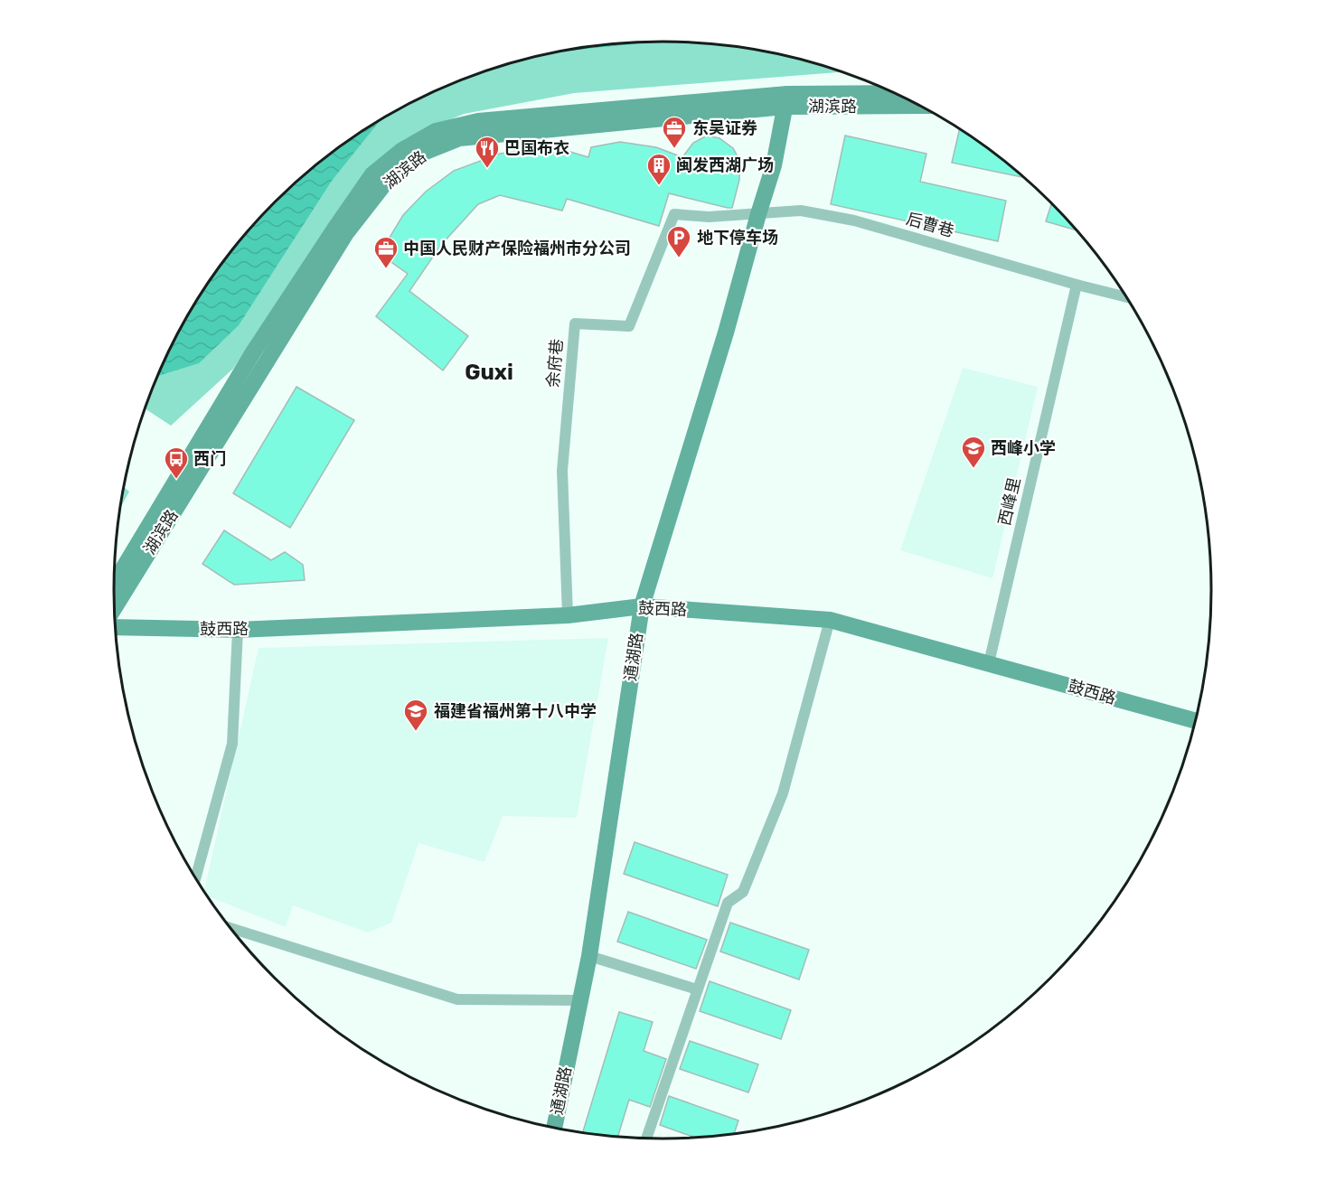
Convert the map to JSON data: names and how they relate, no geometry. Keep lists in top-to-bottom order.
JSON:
{
  "streets": {
    "street": [
      "湖滨路",
      "后曹巷",
      "余府巷",
      "西峰里",
      "鼓西路",
      "通湖路"
    ]
  },
  "crossings": [
    ["湖滨路", "通湖路"],
    ["后曹巷", "余府巷"],
    ["后曹巷", "西峰里"],
    ["后曹巷", "通湖路"],
    ["余府巷", "鼓西路"],
    ["西峰里", "鼓西路"],
    ["鼓西路", "通湖路"]
  ],
  "districts": ["Guxi"],
  "places": {
    "office": ["东吴证券", "中国人民财产保险福州市分公司"],
    "restaurant": ["巴国布衣"],
    "building": ["闽发西湖广场"],
    "parking": ["地下停车场"],
    "school or university": ["西峰小学", "福建省福州第十八中学"],
    "bus stop": ["西门"]
  }
}
